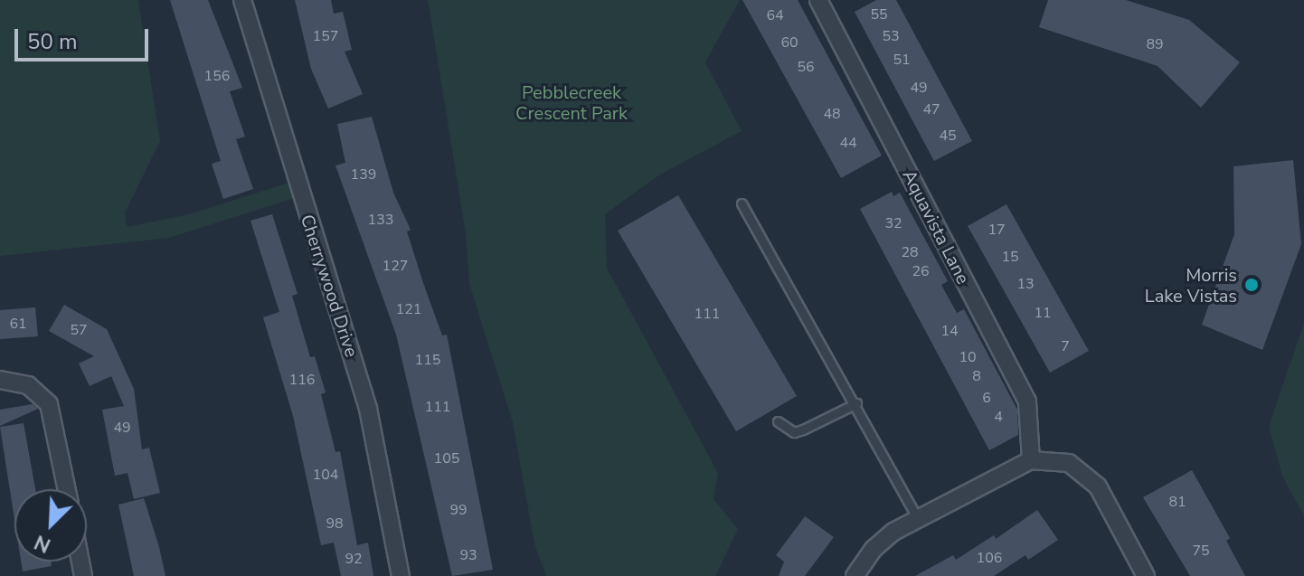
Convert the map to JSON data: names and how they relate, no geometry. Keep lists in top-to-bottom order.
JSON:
{
  "streets": {
    "street": ["Aquavista Lane", "Cherrywood Drive"]
  },
  "parks": ["Pebblecreek Crescent Park"],
  "places": ["Morris Lake Vistas"],
  "house_numbers": [
    "55",
    "64",
    "157",
    "53",
    "60",
    "89",
    "51",
    "56",
    "156",
    "49",
    "47",
    "48",
    "45",
    "44",
    "139",
    "133",
    "32",
    "17",
    "28",
    "15",
    "127",
    "26",
    "13",
    "121",
    "11",
    "111",
    "61",
    "57",
    "14",
    "7",
    "10",
    "115",
    "8",
    "116",
    "6",
    "111",
    "4",
    "49",
    "105",
    "104",
    "81",
    "99",
    "98",
    "75",
    "93",
    "106",
    "92"
  ],
  "scale_bar": "50 m",
  "north": "bottom left"
}
